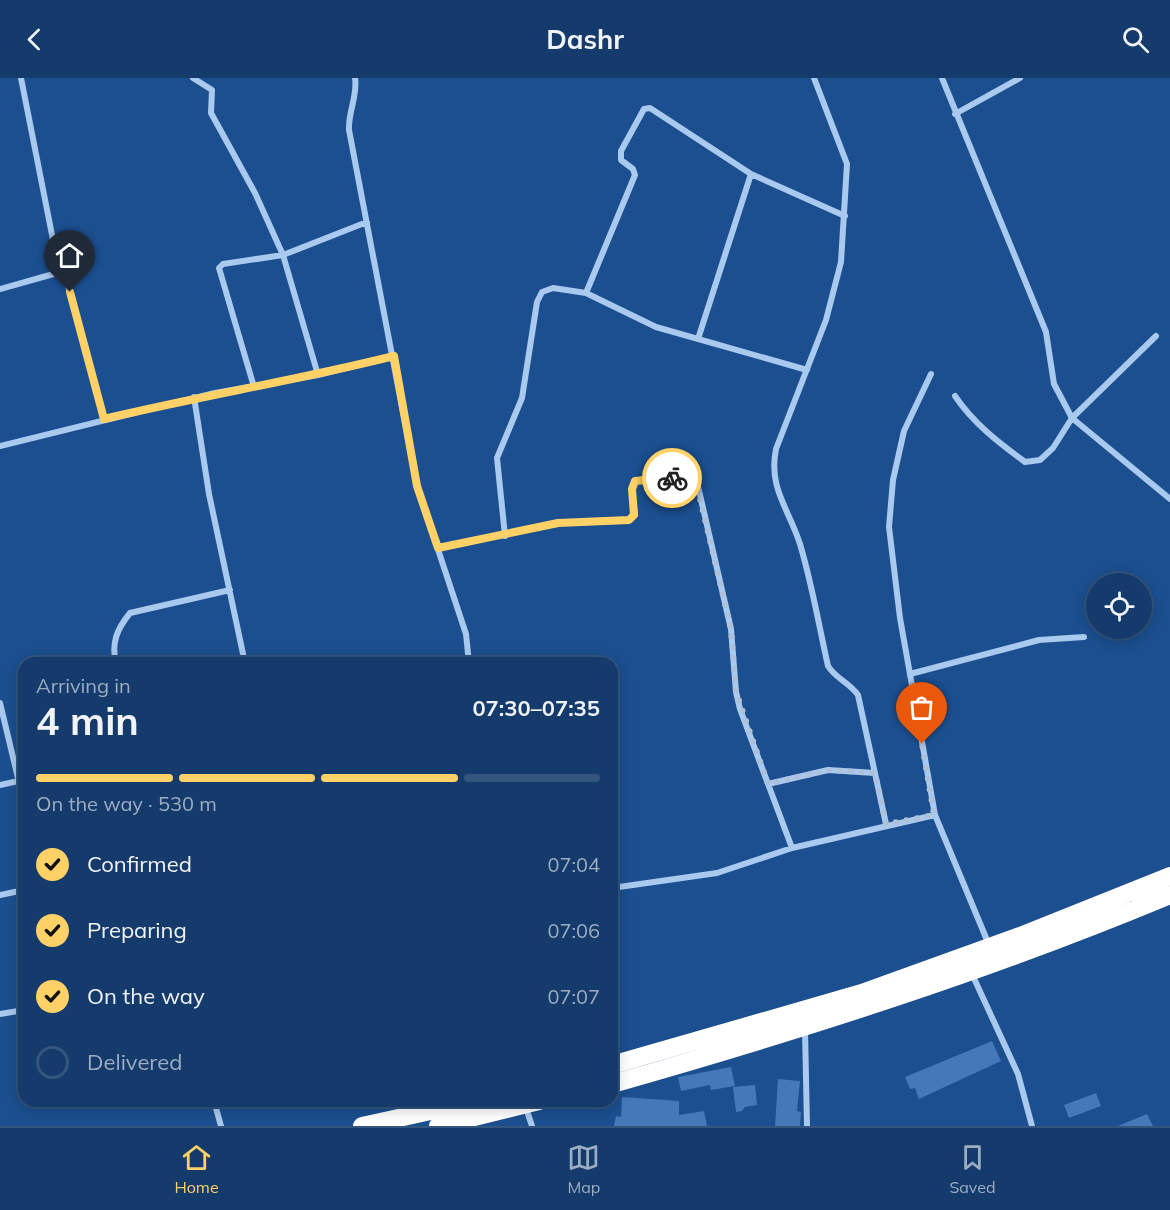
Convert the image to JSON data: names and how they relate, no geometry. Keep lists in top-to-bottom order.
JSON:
{
  "page": {
    "header": "Dashr",
    "heading": ["4 min", "Arriving in", "07:30–07:35"],
    "bar": "On the way · 530 m",
    "list": [
      ["Confirmed", "07:04"],
      ["Preparing", "07:06"],
      ["On the way", "07:07"],
      "Delivered"
    ],
    "tabs": ["Home", "Map", "Saved"]
  }
}
